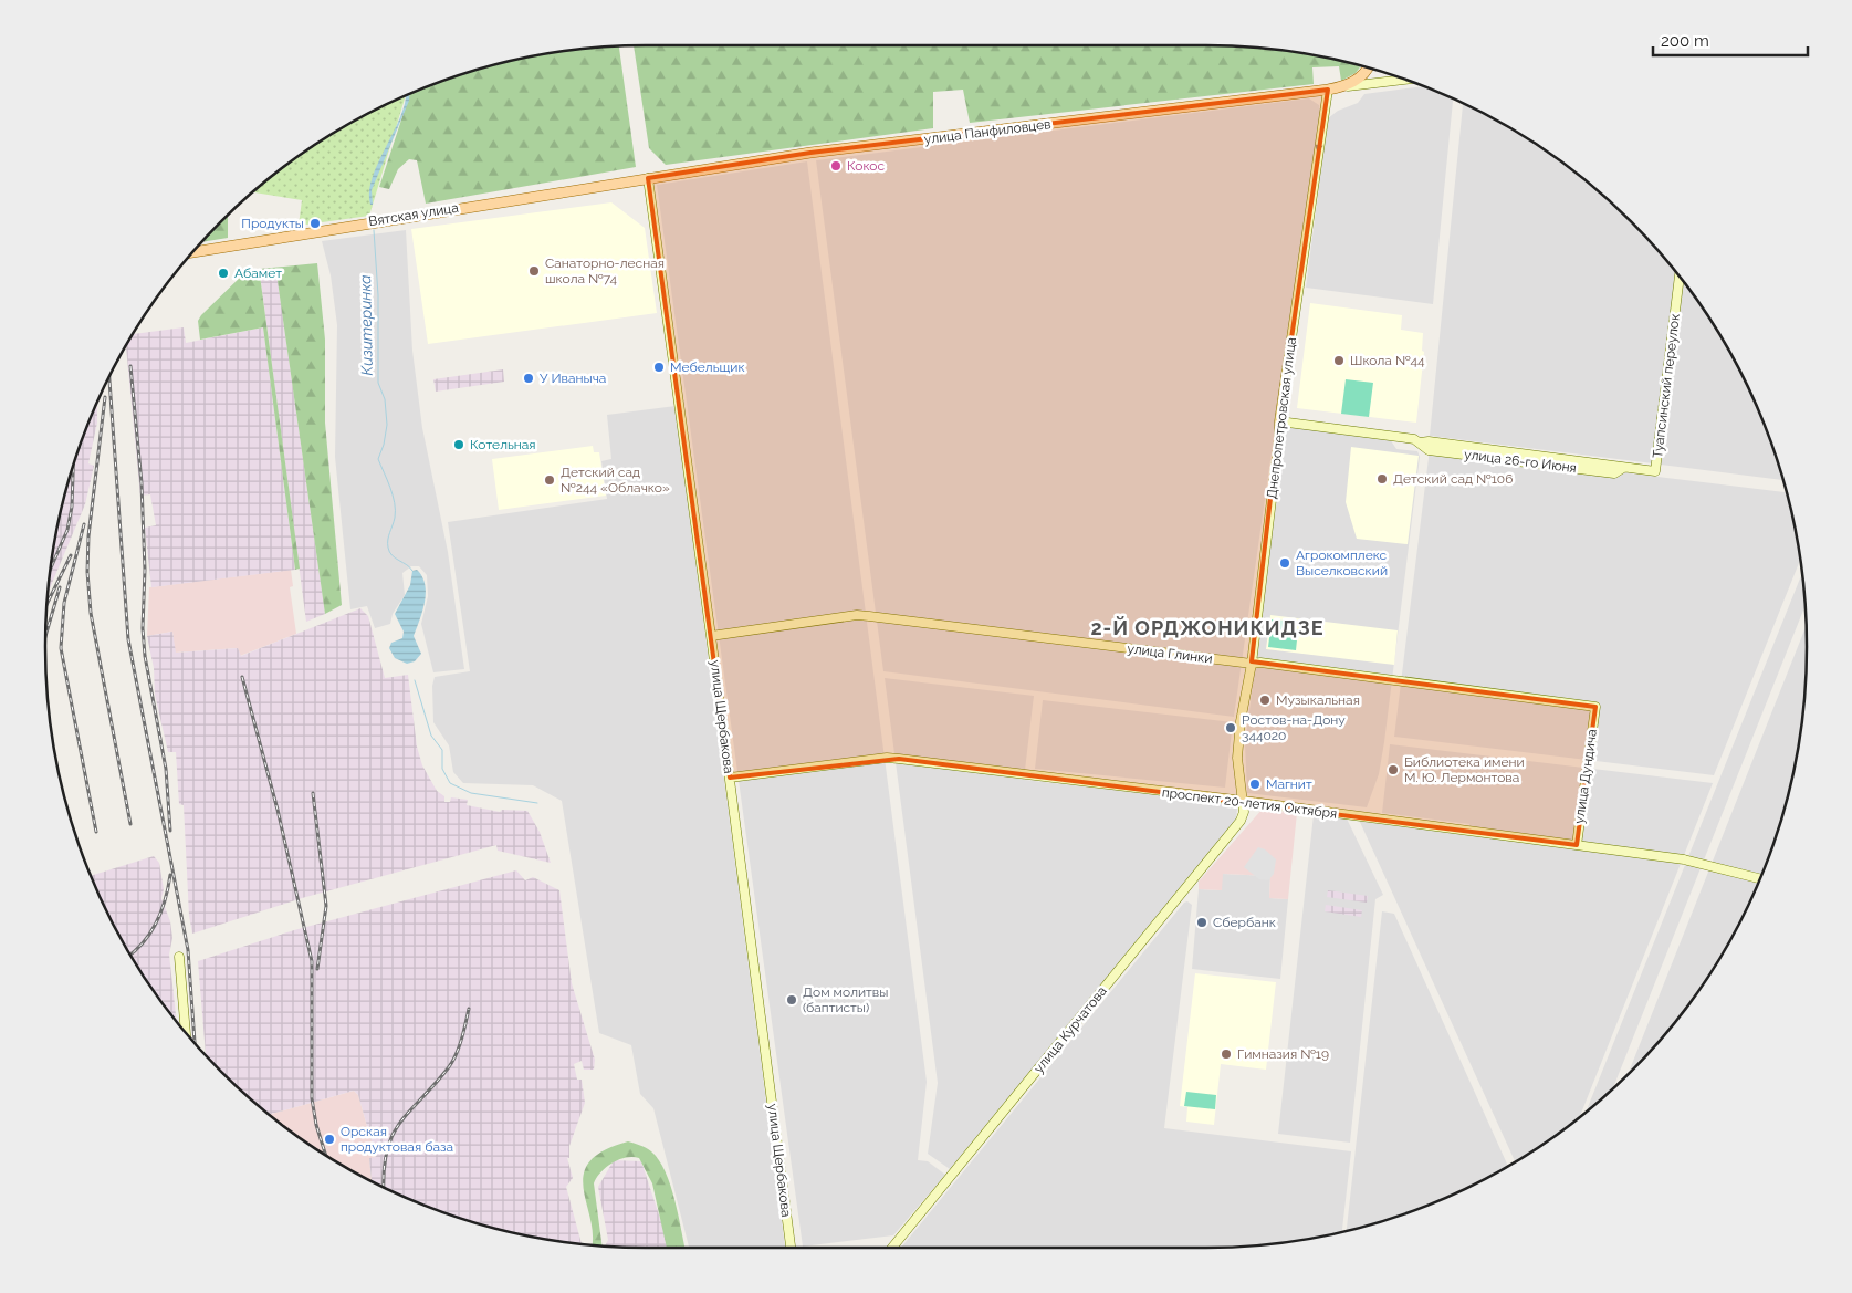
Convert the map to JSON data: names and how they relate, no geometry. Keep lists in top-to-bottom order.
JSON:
{
  "streets": {
    "main road": ["улица Панфиловцев", "Вятская улица"],
    "street": [
      "Туапсинский переулок",
      "Днепропетровская улица",
      "улица 26-го Июня",
      "улица Глинки",
      "улица Щербакова",
      "улица Дундича",
      "проспект 20-летия Октября",
      "улица Курчатова"
    ]
  },
  "crossings": [
    ["улица Панфиловцев", "Вятская улица"],
    ["улица Панфиловцев", "Днепропетровская улица"],
    ["улица Панфиловцев", "улица Щербакова"],
    ["Вятская улица", "улица Щербакова"],
    ["Туапсинский переулок", "улица 26-го Июня"],
    ["Днепропетровская улица", "улица 26-го Июня"],
    ["Днепропетровская улица", "улица Глинки"],
    ["Днепропетровская улица", "проспект 20-летия Октября"],
    ["Днепропетровская улица", "улица Курчатова"],
    ["улица Глинки", "улица Щербакова"],
    ["улица Глинки", "улица Дундича"],
    ["улица Щербакова", "проспект 20-летия Октября"],
    ["улица Дундича", "проспект 20-летия Октября"],
    ["проспект 20-летия Октября", "улица Курчатова"]
  ],
  "one_way": ["Днепропетровская улица"],
  "districts": ["2-Й ОРДЖОНИКИДЗЕ"],
  "water": ["Кизитеринка"],
  "places": [
    "Кокос",
    "Продукты",
    "Санаторно-лесная школа №74",
    "Абамет",
    "Школа №44",
    "Мебельщик",
    "У Иваныча",
    "Котельная",
    "Детский сад №106",
    "Детский сад №244 «Облачко»",
    "Агрокомплекс Выселковский",
    "Музыкальная",
    "Ростов-на-Дону 344020",
    "Библиотека имени М. Ю. Лермонтова",
    "Магнит",
    "Сбербанк",
    "Дом молитвы (баптисты)",
    "Гимназия №19",
    "Орская продуктовая база"
  ],
  "scale_bar": "200 m"
}
